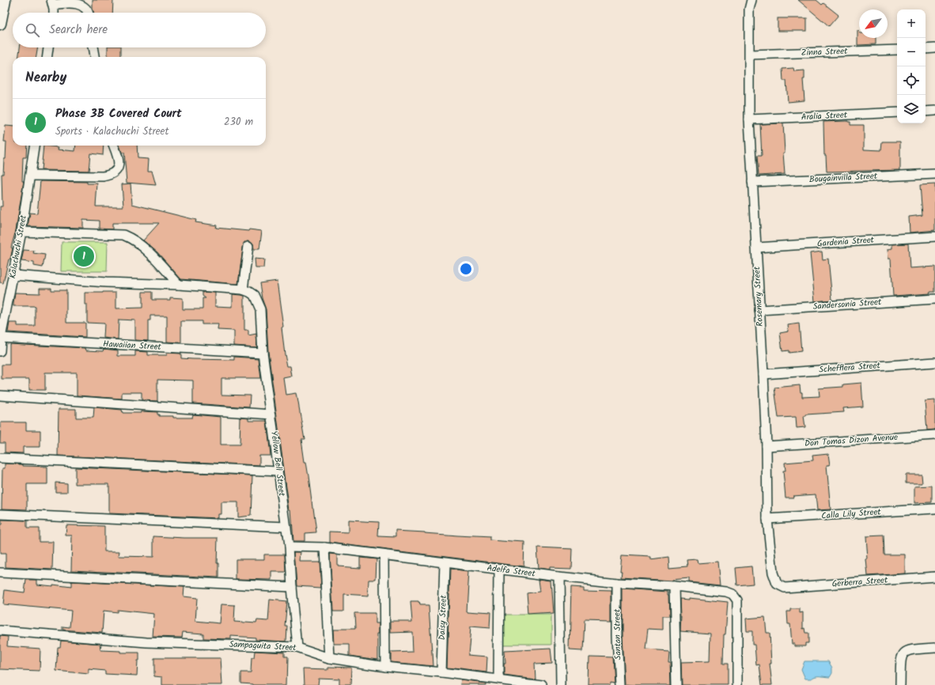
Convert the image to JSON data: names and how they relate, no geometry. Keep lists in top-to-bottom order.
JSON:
{
  "streets": {
    "street": [
      "Zinna Street",
      "Aralia Street",
      "Bougainvilla Street",
      "Gardenia Street",
      "Kalachuchi Street",
      "Rosemary Street",
      "Sandersonia Street",
      "Hawaiian Street",
      "Schefflera Street",
      "Don Tomas Dizon Avenue",
      "Yellow Bell Street",
      "Calla Lily Street",
      "Adelfa Street",
      "Gerberra Street",
      "Daisy Street",
      "Santan Street",
      "Sampaguita Street"
    ]
  },
  "crossings": [
    ["Zinna Street", "Rosemary Street"],
    ["Aralia Street", "Rosemary Street"],
    ["Bougainvilla Street", "Rosemary Street"],
    ["Gardenia Street", "Rosemary Street"],
    ["Kalachuchi Street", "Hawaiian Street"],
    ["Rosemary Street", "Sandersonia Street"],
    ["Rosemary Street", "Schefflera Street"],
    ["Rosemary Street", "Don Tomas Dizon Avenue"],
    ["Rosemary Street", "Calla Lily Street"],
    ["Rosemary Street", "Gerberra Street"],
    ["Hawaiian Street", "Yellow Bell Street"],
    ["Yellow Bell Street", "Adelfa Street"],
    ["Yellow Bell Street", "Sampaguita Street"],
    ["Adelfa Street", "Daisy Street"],
    ["Adelfa Street", "Santan Street"],
    ["Daisy Street", "Sampaguita Street"]
  ],
  "north": "bottom left",
  "page": {
    "map_buttons": ["+", "−"],
    "search": "Search here",
    "heading": "Nearby",
    "list": [
      {
        "mark": "1",
        "name": "Phase 3B Covered Court",
        "note": "Sports · Kalachuchi Street",
        "value": "230 m"
      }
    ],
    "pins": "1"
  }
}
